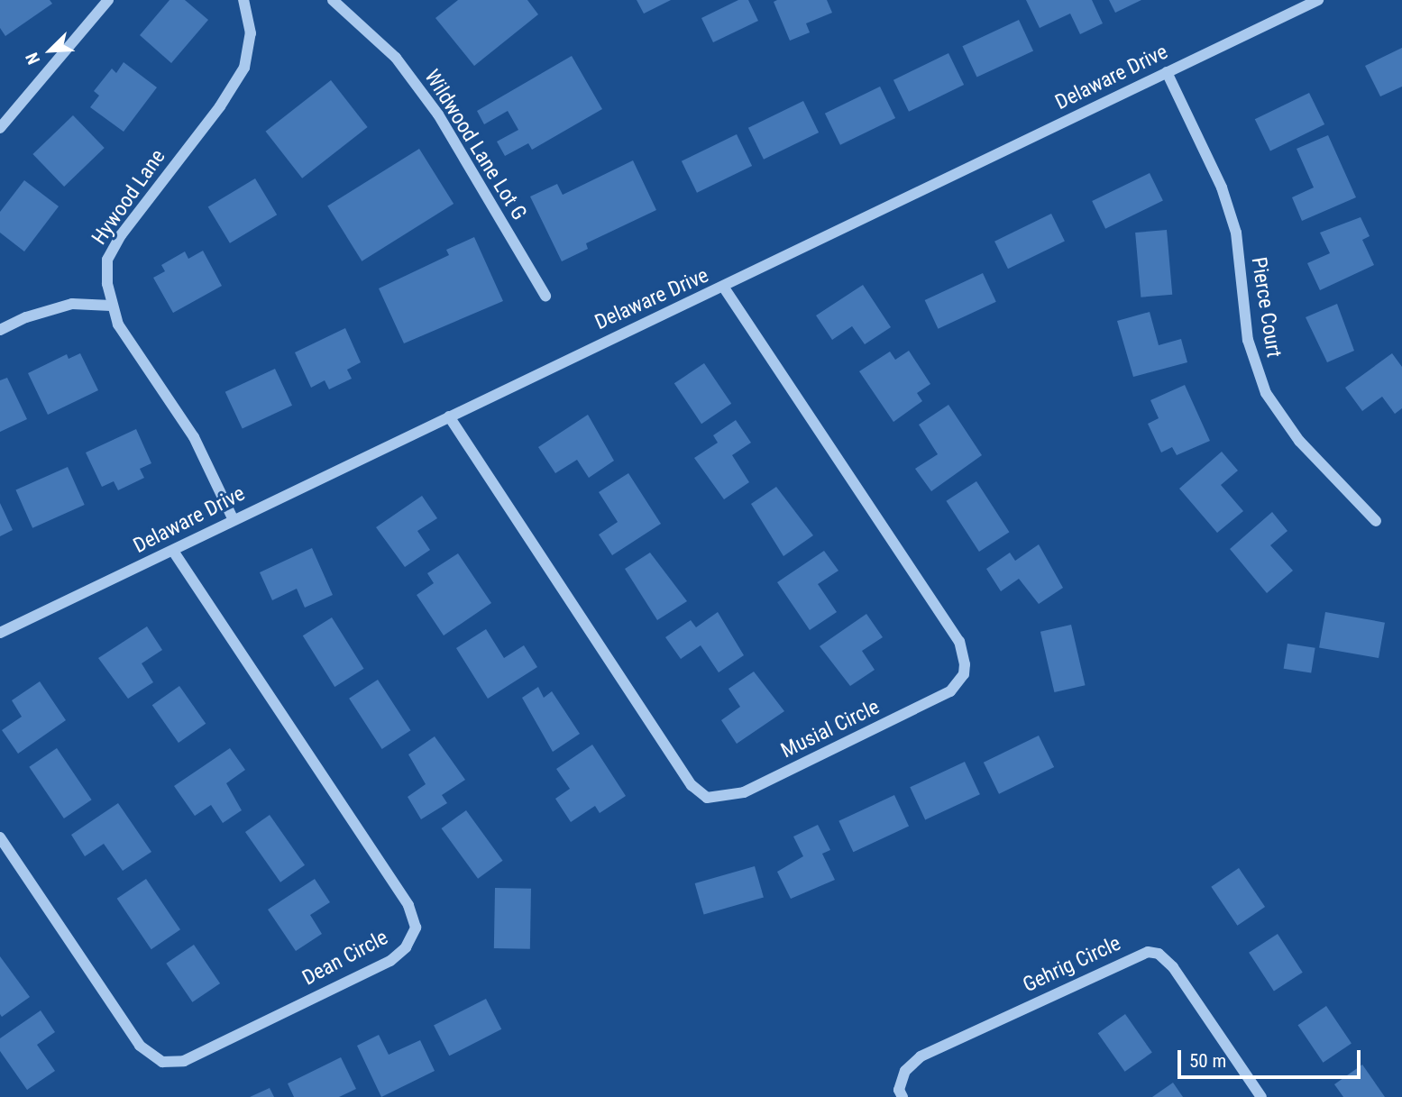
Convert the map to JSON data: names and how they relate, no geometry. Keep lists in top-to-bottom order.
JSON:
{
  "streets": {
    "street": [
      "Delaware Drive",
      "Wildwood Lane Lot G",
      "Hywood Lane",
      "Pierce Court",
      "Musial Circle",
      "Dean Circle",
      "Gehrig Circle"
    ]
  },
  "crossings": [
    ["Delaware Drive", "Hywood Lane"],
    ["Delaware Drive", "Pierce Court"],
    ["Delaware Drive", "Musial Circle"],
    ["Delaware Drive", "Dean Circle"]
  ],
  "scale_bar": "50 m",
  "north": "bottom left"
}
